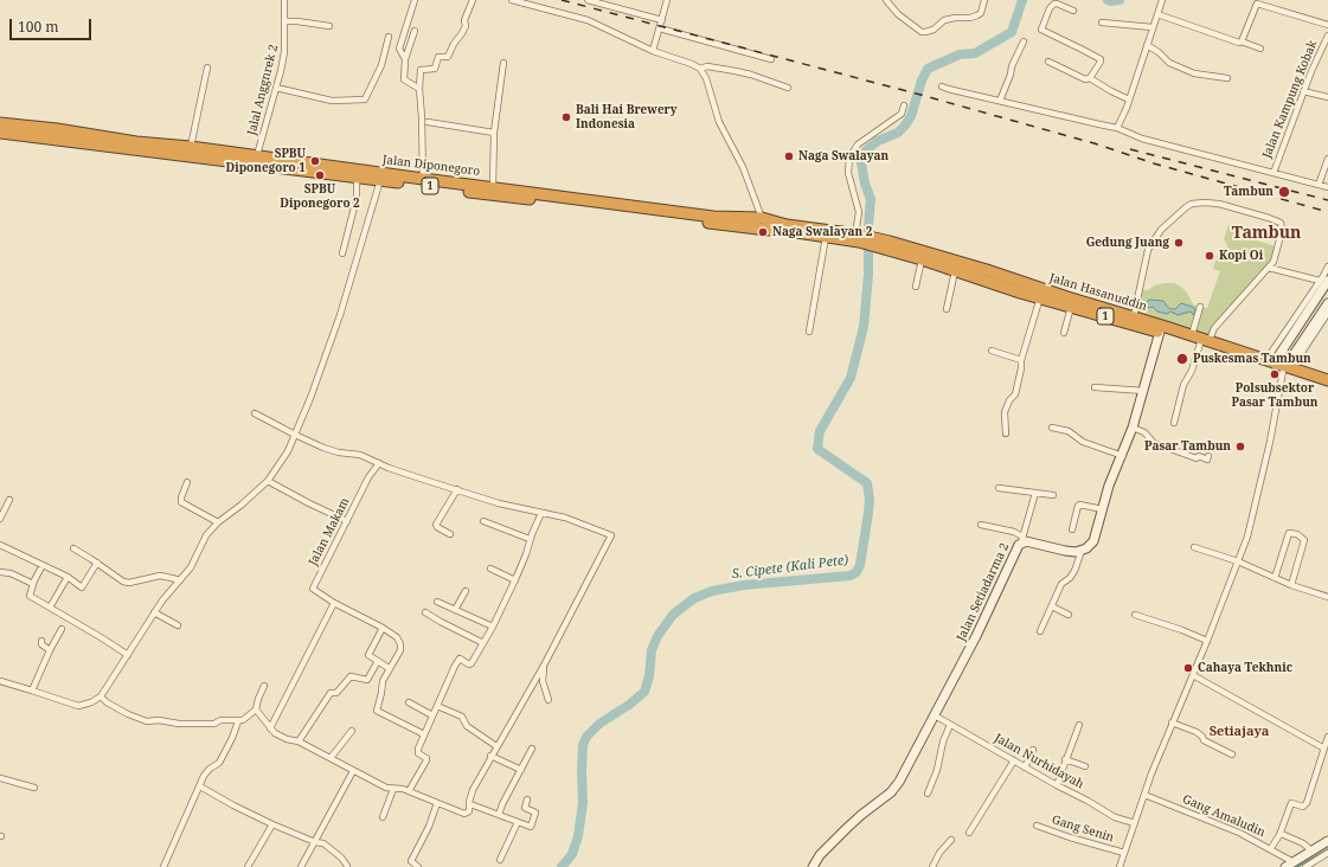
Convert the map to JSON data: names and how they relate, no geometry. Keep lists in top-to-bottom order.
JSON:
{
  "streets": {
    "highway": ["Jalan Diponegoro", "1", "Jalan Hasanuddin"],
    "main road": ["Jalan Setiadarma 2"],
    "street": [
      "Jalal Anggnrek 2",
      "Jalan Kampung Kobak",
      "Jalan Makam",
      "Jalan Nurhidayah",
      "Gang Amaludin",
      "Gang Senin"
    ]
  },
  "crossings": [
    ["Jalal Anggnrek 2", "Jalan Diponegoro"],
    ["Jalan Diponegoro", "Jalan Hasanuddin"],
    ["Jalan Setiadarma 2", "Jalan Nurhidayah"]
  ],
  "districts": ["Tambun", "Setiajaya"],
  "water": ["S. Cipete (Kali Pete)"],
  "places": [
    "Bali Hai Brewery Indonesia",
    "Naga Swalayan",
    "SPBU Diponegoro 1",
    "SPBU Diponegoro 2",
    "Tambun",
    "Naga Swalayan 2",
    "Gedung Juang",
    "Kopi Oi",
    "Puskesmas Tambun",
    "Polsubsektor Pasar Tambun",
    "Pasar Tambun",
    "Cahaya Tekhnic"
  ],
  "scale_bar": "100 m"
}
